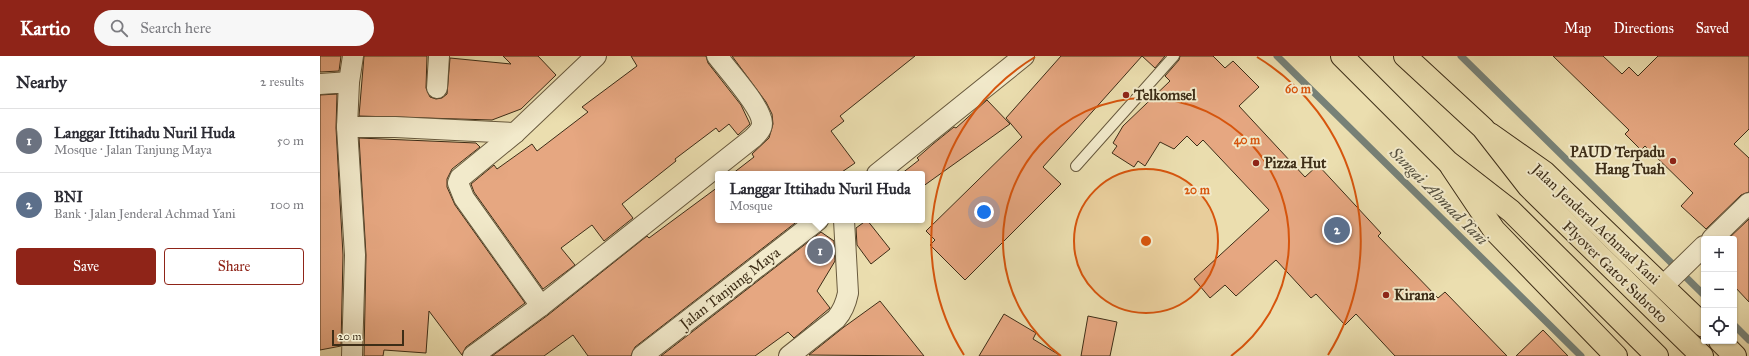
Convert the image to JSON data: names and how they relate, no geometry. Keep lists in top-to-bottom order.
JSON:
{
  "streets": {
    "main road": ["Jalan Jenderal Achmad Yani", "Flyover Gatot Subroto"],
    "street": ["Jalan Tanjung Maya"]
  },
  "crossings": [
    ["Jalan Jenderal Achmad Yani", "Flyover Gatot Subroto"]
  ],
  "water": ["Sungai Ahmad Yani"],
  "places": [
    "Telkomsel",
    "PAUD Terpadu Hang Tuah",
    "Pizza Hut",
    "Kirana"
  ],
  "scale_bar": "20 m",
  "page": {
    "header": "Kartio",
    "search": "Search here",
    "nav": ["Map", "Directions", "Saved"],
    "heading": ["Nearby", "2 results"],
    "list": [
      {
        "mark": "1",
        "name": "Langgar Ittihadu Nuril Huda",
        "note": "Mosque · Jalan Tanjung Maya",
        "value": "50 m"
      },
      {
        "mark": "2",
        "name": "BNI",
        "note": "Bank · Jalan Jenderal Achmad Yani",
        "value": "100 m"
      }
    ],
    "popup": ["Langgar Ittihadu Nuril Huda", "Mosque"],
    "pins": ["2", "1"],
    "buttons": ["Save", "Share"],
    "map_buttons": ["+", "−"],
    "scale": "20 m"
  },
  "rings": ["60 m", "40 m", "20 m"]
}
